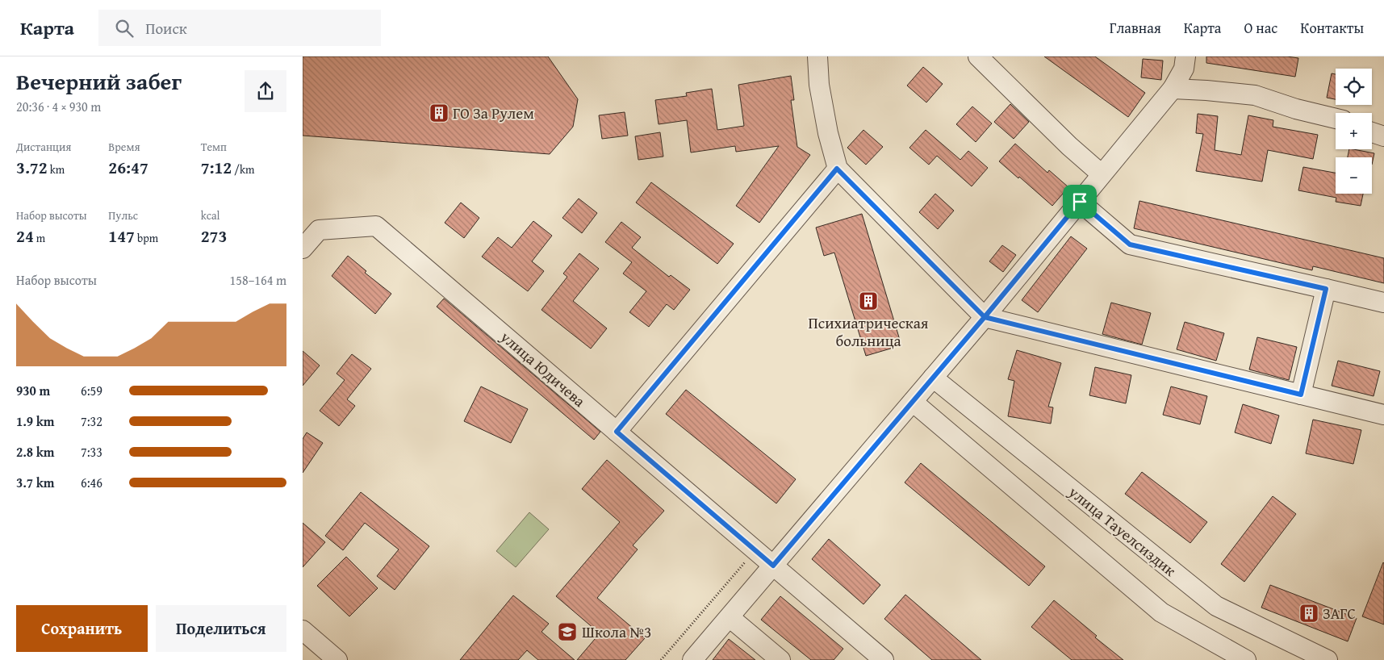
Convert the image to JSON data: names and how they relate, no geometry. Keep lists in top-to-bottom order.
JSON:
{
  "streets": {
    "street": ["улица Юдичева", "улица Тауелсиздик"]
  },
  "places": {
    "building": ["ГО За Рулем", "Психиатрическая больница", "ЗАГС"],
    "school or university": ["Школа №3"]
  },
  "page": {
    "header": "Карта",
    "search": "Поиск",
    "nav": [
      "Главная",
      "Карта",
      "О нас",
      "Контакты"
    ],
    "heading": ["Вечерний забег", "20:36 · 4 × 930 m"],
    "map_buttons": ["+", "−"],
    "stats": [
      ["Дистанция", "3.72 km"],
      ["Время", "26:47"],
      ["Темп", "7:12 /km"],
      ["Набор высоты", "24 m"],
      ["Пульс", "147 bpm"],
      ["kcal", "273"]
    ],
    "chart": ["Набор высоты", "158–164 m"],
    "list": [
      {
        "name": "930 m",
        "note": "6:59"
      },
      {
        "name": "1.9 km",
        "note": "7:32"
      },
      {
        "name": "2.8 km",
        "note": "7:33"
      },
      {
        "name": "3.7 km",
        "note": "6:46"
      }
    ],
    "buttons": ["Сохранить", "Поделиться"]
  }
}
